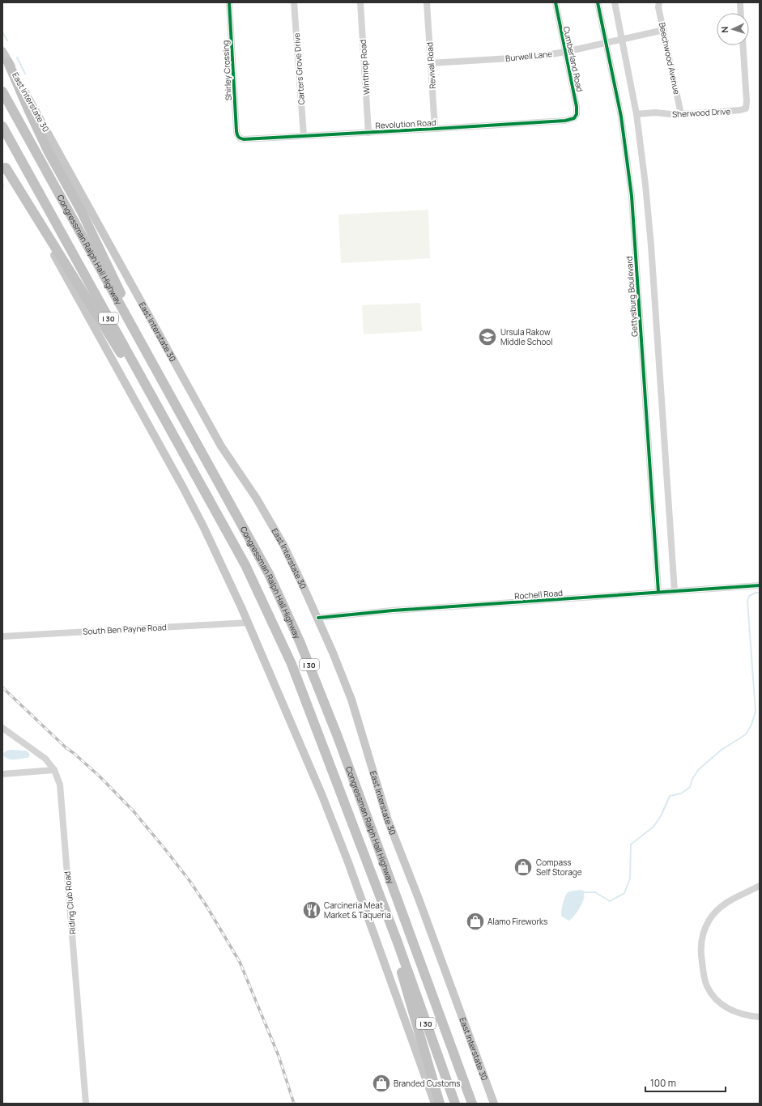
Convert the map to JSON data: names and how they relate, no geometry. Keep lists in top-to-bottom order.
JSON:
{
  "streets": {
    "highway": ["Congressman Ralph Hall Highway", "I 30"],
    "main road": ["East Interstate 30"],
    "street": [
      "Burwell Lane",
      "Beechwood Avenue",
      "Cumberland Road",
      "Revival Road",
      "Winthrop Road",
      "Carters Grove Drive",
      "Shirley Crossing",
      "Sherwood Drive",
      "Revolution Road",
      "Gettysburg Boulevard",
      "Rochell Road",
      "South Ben Payne Road",
      "Riding Club Road"
    ]
  },
  "crossings": [
    ["Burwell Lane", "Beechwood Avenue"],
    ["Burwell Lane", "Cumberland Road"],
    ["Burwell Lane", "Revival Road"],
    ["Burwell Lane", "Gettysburg Boulevard"],
    ["Beechwood Avenue", "Sherwood Drive"],
    ["Cumberland Road", "Revolution Road"],
    ["Revival Road", "Revolution Road"],
    ["Winthrop Road", "Revolution Road"],
    ["Carters Grove Drive", "Revolution Road"],
    ["Shirley Crossing", "Revolution Road"],
    ["East Interstate 30", "Rochell Road"],
    ["Gettysburg Boulevard", "Rochell Road"]
  ],
  "places": {
    "school or university": ["Ursula Rakow Middle School"],
    "shop": ["Compass Self Storage", "Alamo Fireworks", "Branded Customs"],
    "restaurant": ["Carcineria Meat Market & Taqueria"]
  },
  "scale_bar": "100 m",
  "north": "left"
}
